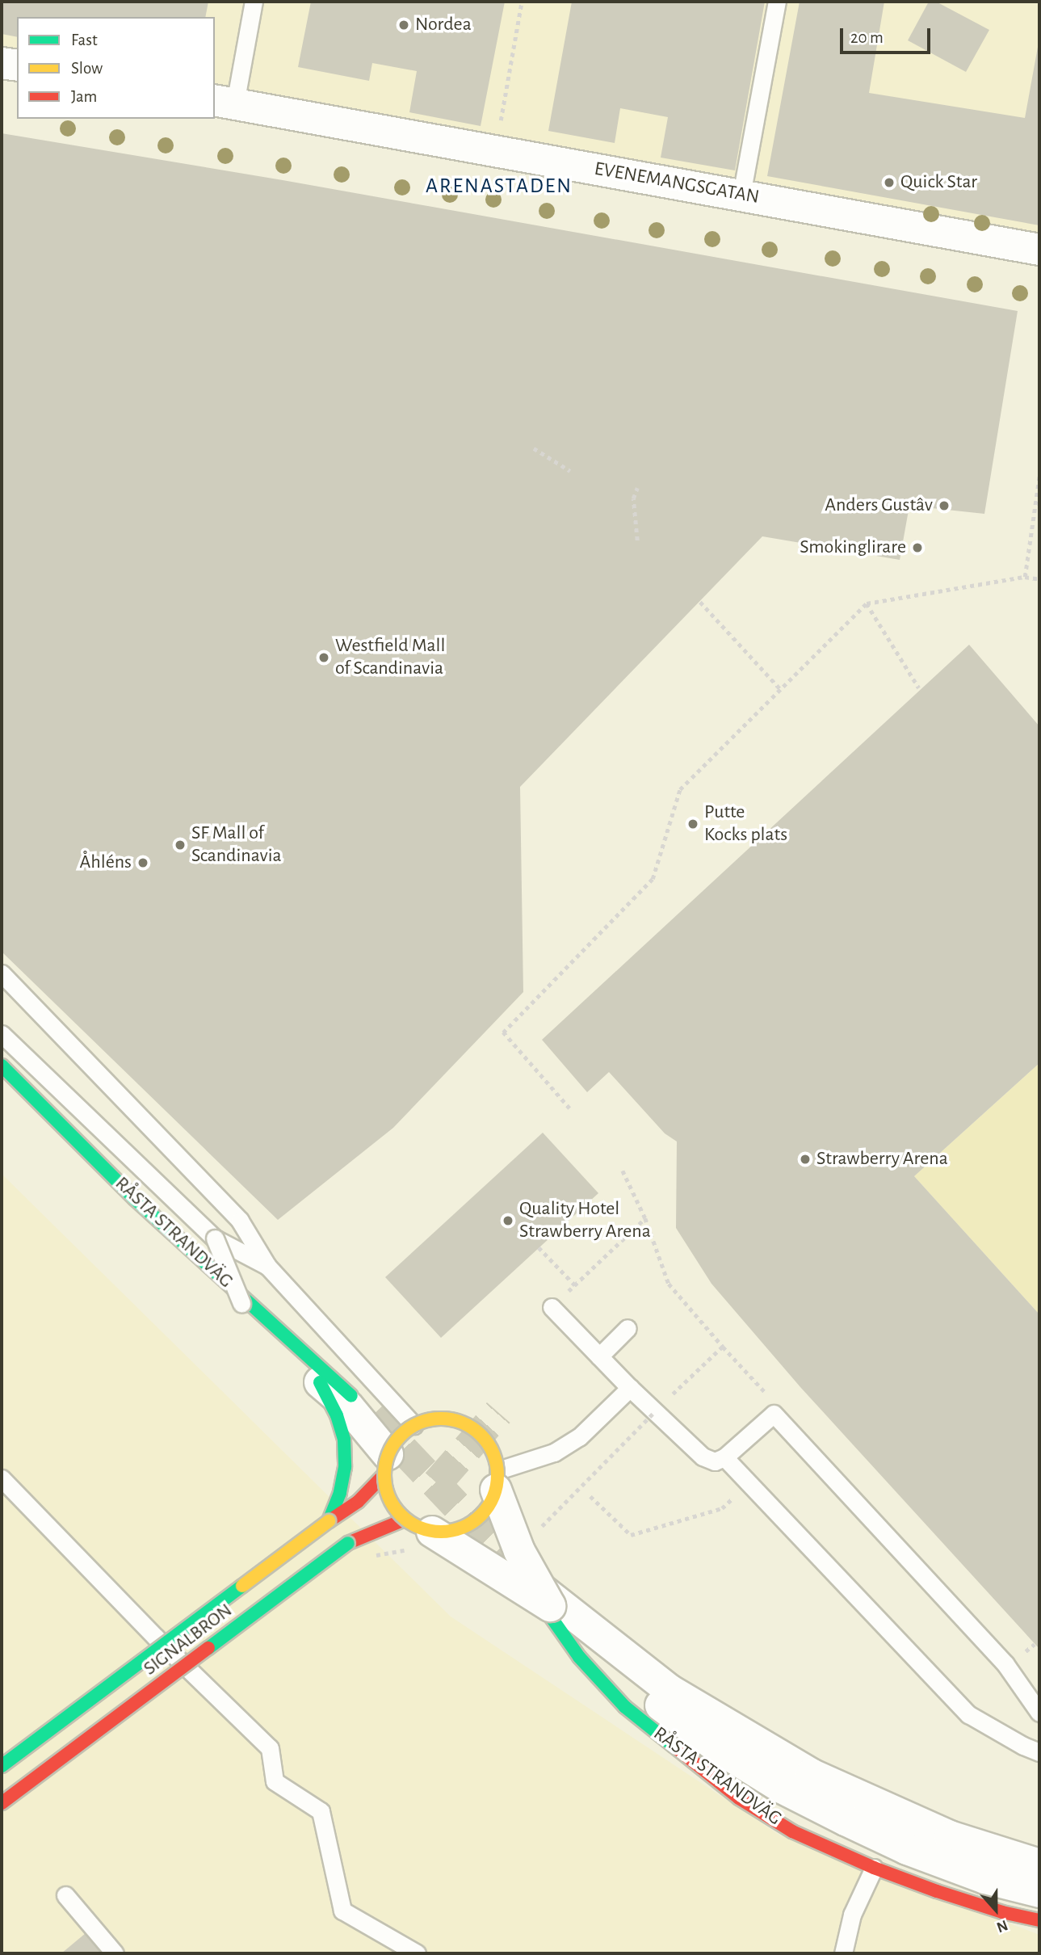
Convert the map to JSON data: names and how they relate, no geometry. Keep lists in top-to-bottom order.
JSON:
{
  "streets": {
    "street": ["EVENEMANGSGATAN", "RÅSTA STRANDVÄG", "SIGNALBRON"]
  },
  "crossings": [
    ["RÅSTA STRANDVÄG", "SIGNALBRON"]
  ],
  "districts": ["ARENASTADEN"],
  "places": [
    "Nordea",
    "Quick Star",
    "Anders Gustâv",
    "Smokinglirare",
    "Westfield Mall of Scandinavia",
    "Putte Kocks plats",
    "SF Mall of Scandinavia",
    "Åhléns",
    "Strawberry Arena",
    "Quality Hotel Strawberry Arena"
  ],
  "legend": ["Fast", "Slow", "Jam"],
  "scale_bar": "20 m",
  "north": "bottom"
}
